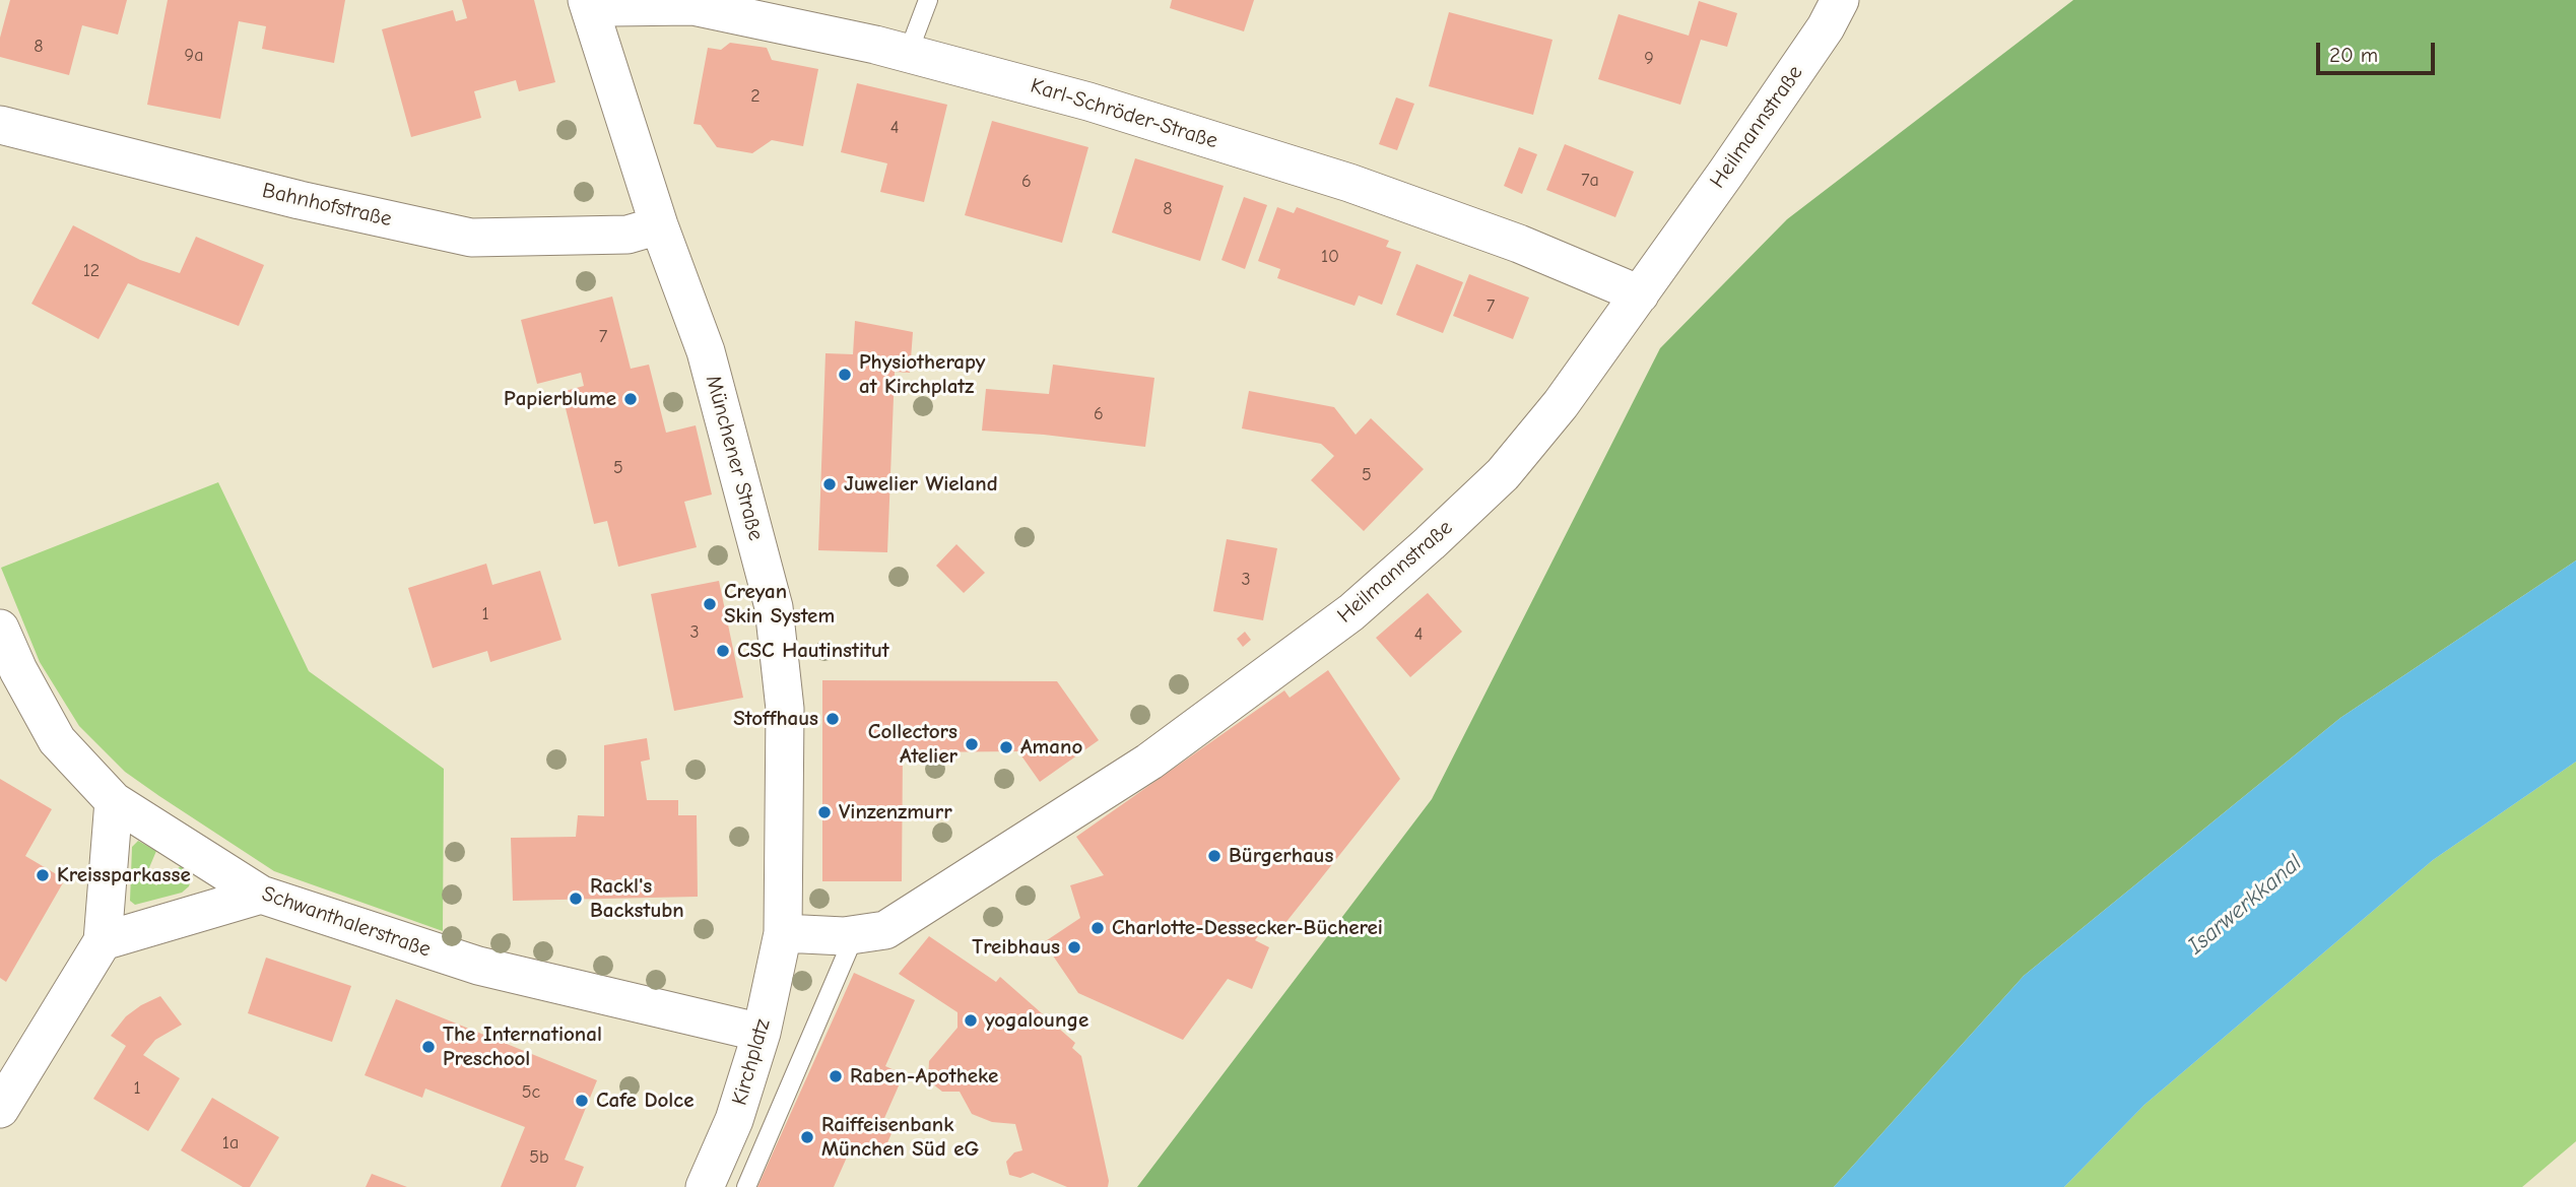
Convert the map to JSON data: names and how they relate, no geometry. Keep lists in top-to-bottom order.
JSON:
{
  "streets": {
    "street": [
      "Karl-Schröder-Straße",
      "Heilmannstraße",
      "Bahnhofstraße",
      "Münchener Straße",
      "Schwanthalerstraße",
      "Kirchplatz"
    ]
  },
  "crossings": [
    ["Karl-Schröder-Straße", "Heilmannstraße"],
    ["Karl-Schröder-Straße", "Münchener Straße"],
    ["Heilmannstraße", "Münchener Straße"],
    ["Heilmannstraße", "Kirchplatz"],
    ["Bahnhofstraße", "Münchener Straße"],
    ["Münchener Straße", "Kirchplatz"],
    ["Schwanthalerstraße", "Kirchplatz"]
  ],
  "water": ["Isarwerkkanal"],
  "places": [
    "Physiotherapy at Kirchplatz",
    "Papierblume",
    "Juwelier Wieland",
    "Creyan Skin System",
    "CSC Hautinstitut",
    "Stoffhaus",
    "Collectors Atelier",
    "Amano",
    "Vinzenzmurr",
    "Bürgerhaus",
    "Kreissparkasse",
    "Rackl's Backstubn",
    "Charlotte-Dessecker-Bücherei",
    "Treibhaus",
    "yogalounge",
    "The International Preschool",
    "Raben-Apotheke",
    "Cafe Dolce",
    "Raiffeisenbank München Süd eG"
  ],
  "house_numbers": [
    "8",
    "9a",
    "9",
    "2",
    "4",
    "7a",
    "6",
    "8",
    "10",
    "12",
    "7",
    "7",
    "6",
    "5",
    "5",
    "3",
    "1",
    "3",
    "4",
    "1",
    "5c",
    "1a",
    "5b"
  ],
  "scale_bar": "20 m"
}
